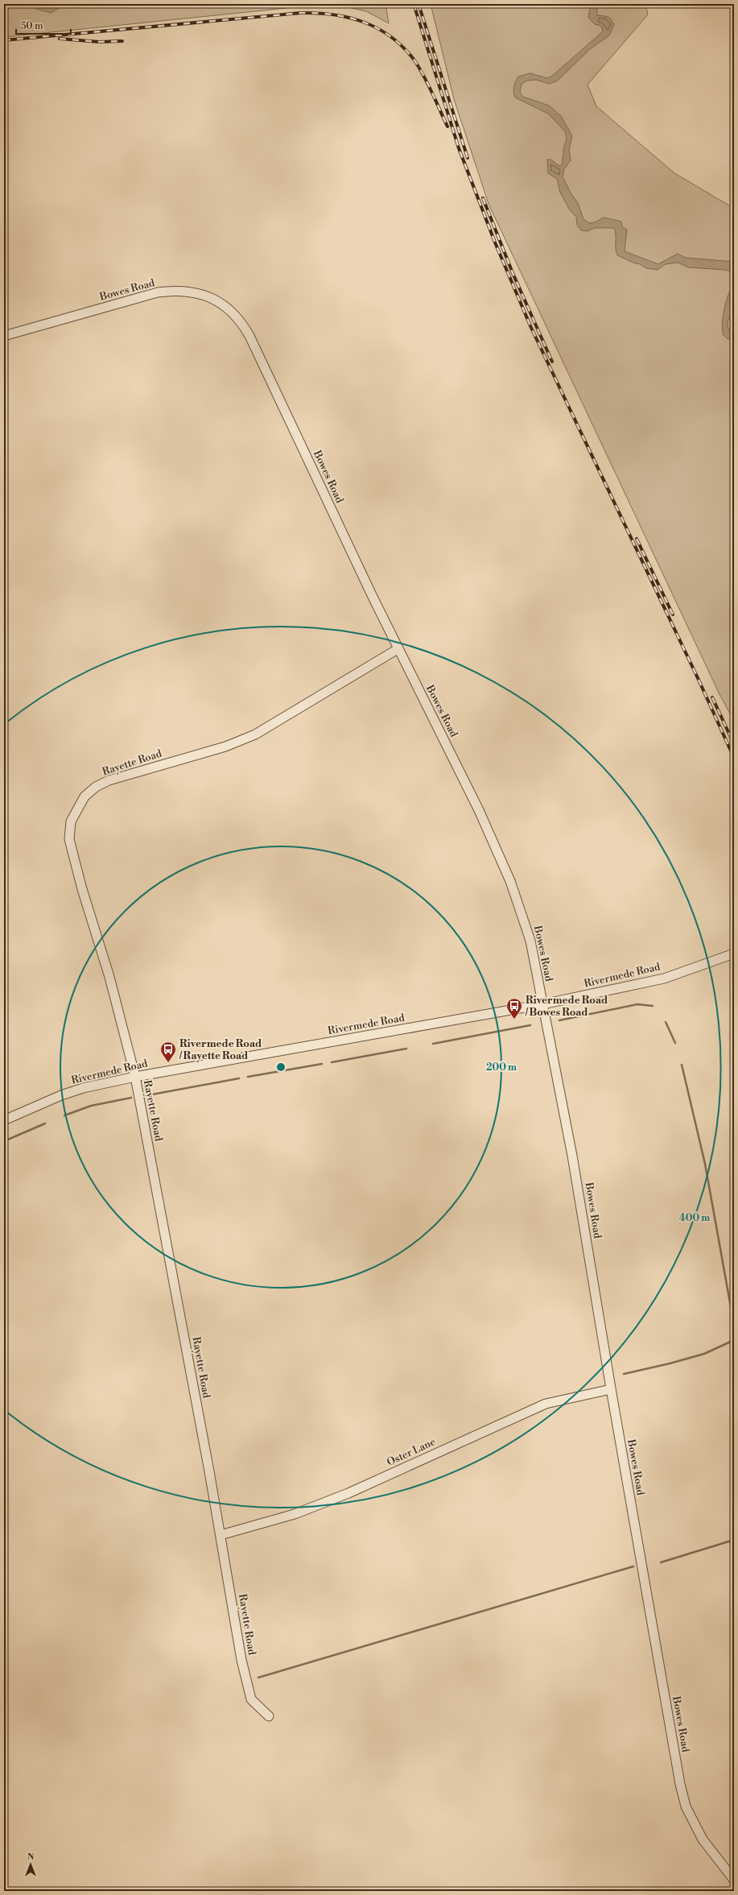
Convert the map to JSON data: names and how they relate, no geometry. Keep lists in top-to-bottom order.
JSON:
{
  "streets": {
    "street": [
      "Bowes Road",
      "Rayette Road",
      "Rivermede Road",
      "Oster Lane"
    ]
  },
  "crossings": [
    ["Bowes Road", "Rayette Road"],
    ["Bowes Road", "Rivermede Road"],
    ["Bowes Road", "Oster Lane"],
    ["Rayette Road", "Rivermede Road"],
    ["Rayette Road", "Oster Lane"]
  ],
  "places": {
    "bus stop": ["Rivermede Road / Bowes Road", "Rivermede Road / Rayette Road"]
  },
  "scale_bar": "50 m",
  "north": "top",
  "rings": ["200 m", "400 m"]
}
